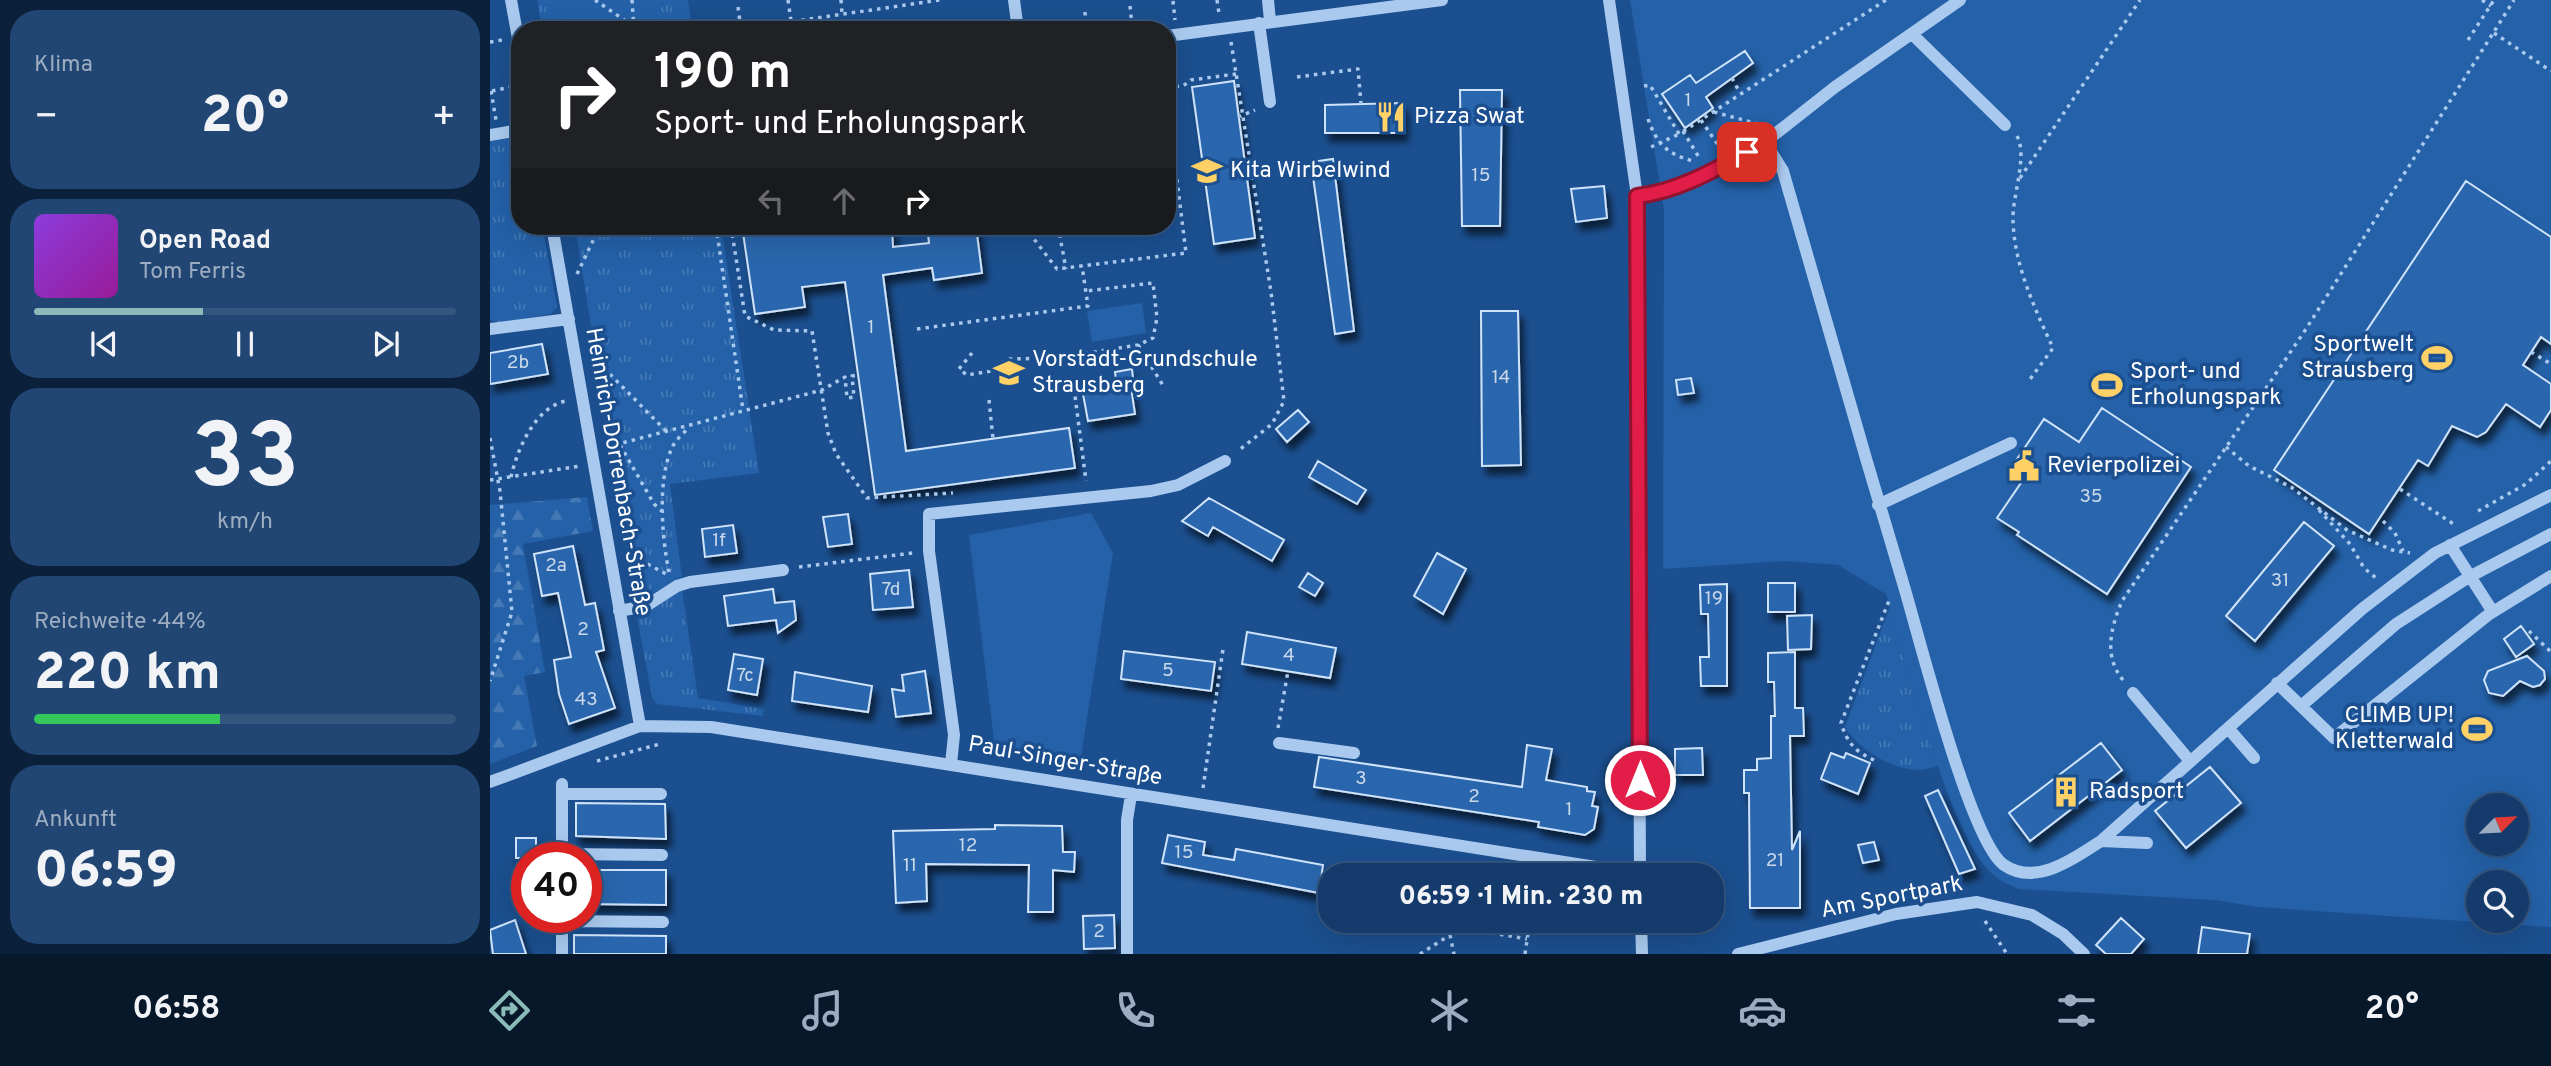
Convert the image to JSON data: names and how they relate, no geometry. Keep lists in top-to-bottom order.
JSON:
{
  "streets": {
    "street": ["Heinrich-Dorrenbach-Straße", "Paul-Singer-Straße", "Am Sportpark"]
  },
  "crossings": [
    ["Heinrich-Dorrenbach-Straße", "Paul-Singer-Straße"]
  ],
  "places": {
    "restaurant": ["Pizza Swat"],
    "school or university": ["Kita Wirbelwind", "Vorstadt-Grundschule Strausberg"],
    "sports": ["Sportwelt Strausberg", "Sport- und Erholungspark", "CLIMB UP! Kletterwald"],
    "public building": ["Revierpolizei"],
    "building": ["Radsport"]
  },
  "house_numbers": [
    "1",
    "15",
    "1",
    "2b",
    "14",
    "35",
    "1f",
    "2a",
    "31",
    "7d",
    "19",
    "2",
    "4",
    "5",
    "7c",
    "43",
    "3",
    "2",
    "1",
    "12",
    "15",
    "21",
    "11",
    "2"
  ],
  "north": "top right",
  "page": {
    "tile": [
      "Klima",
      ["33", "km/h"],
      ["Reichweite · 44%", "220 km"],
      ["Ankunft", "06:59"]
    ],
    "turn": ["190 m", "Sport- und Erholungspark"],
    "heat": ["−", "20°", "+"],
    "song": ["Open Road", "Tom Ferris"],
    "limit": "40",
    "trip": "06:59 · 1 Min. · 230 m",
    "tabs": ["06:58", "20°"]
  }
}
